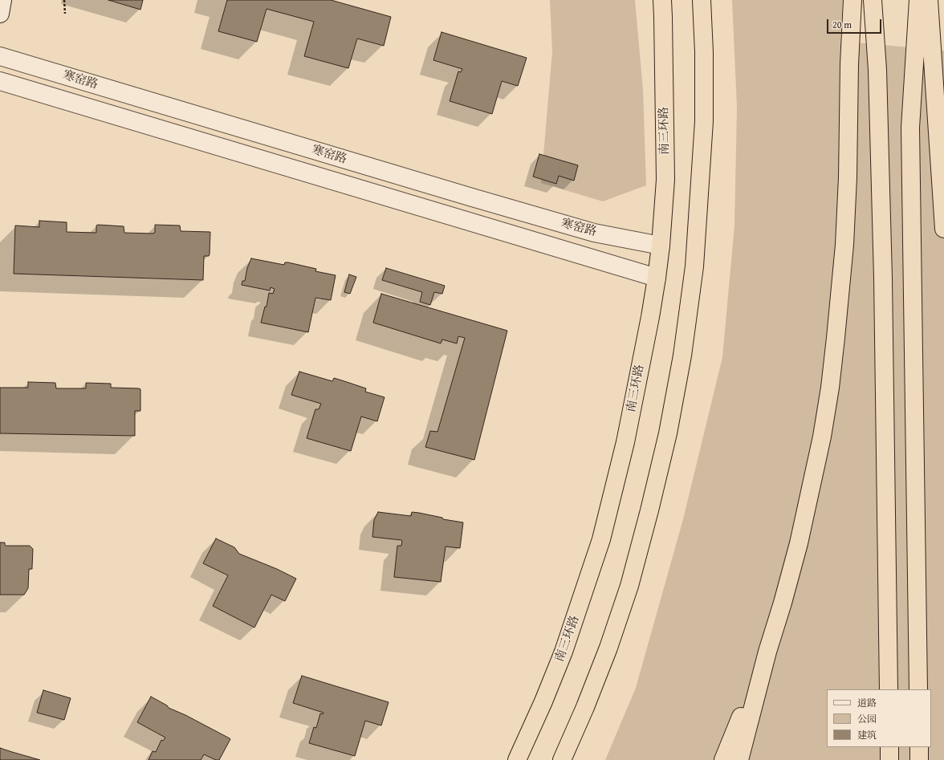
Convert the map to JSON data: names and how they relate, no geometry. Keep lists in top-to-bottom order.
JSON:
{
  "streets": {
    "highway": ["南三环路"],
    "street": ["寒窑路"]
  },
  "crossings": [
    ["寒窑路", "南三环路"]
  ],
  "legend": ["道路", "公园", "建筑"],
  "scale_bar": "20 m"
}
